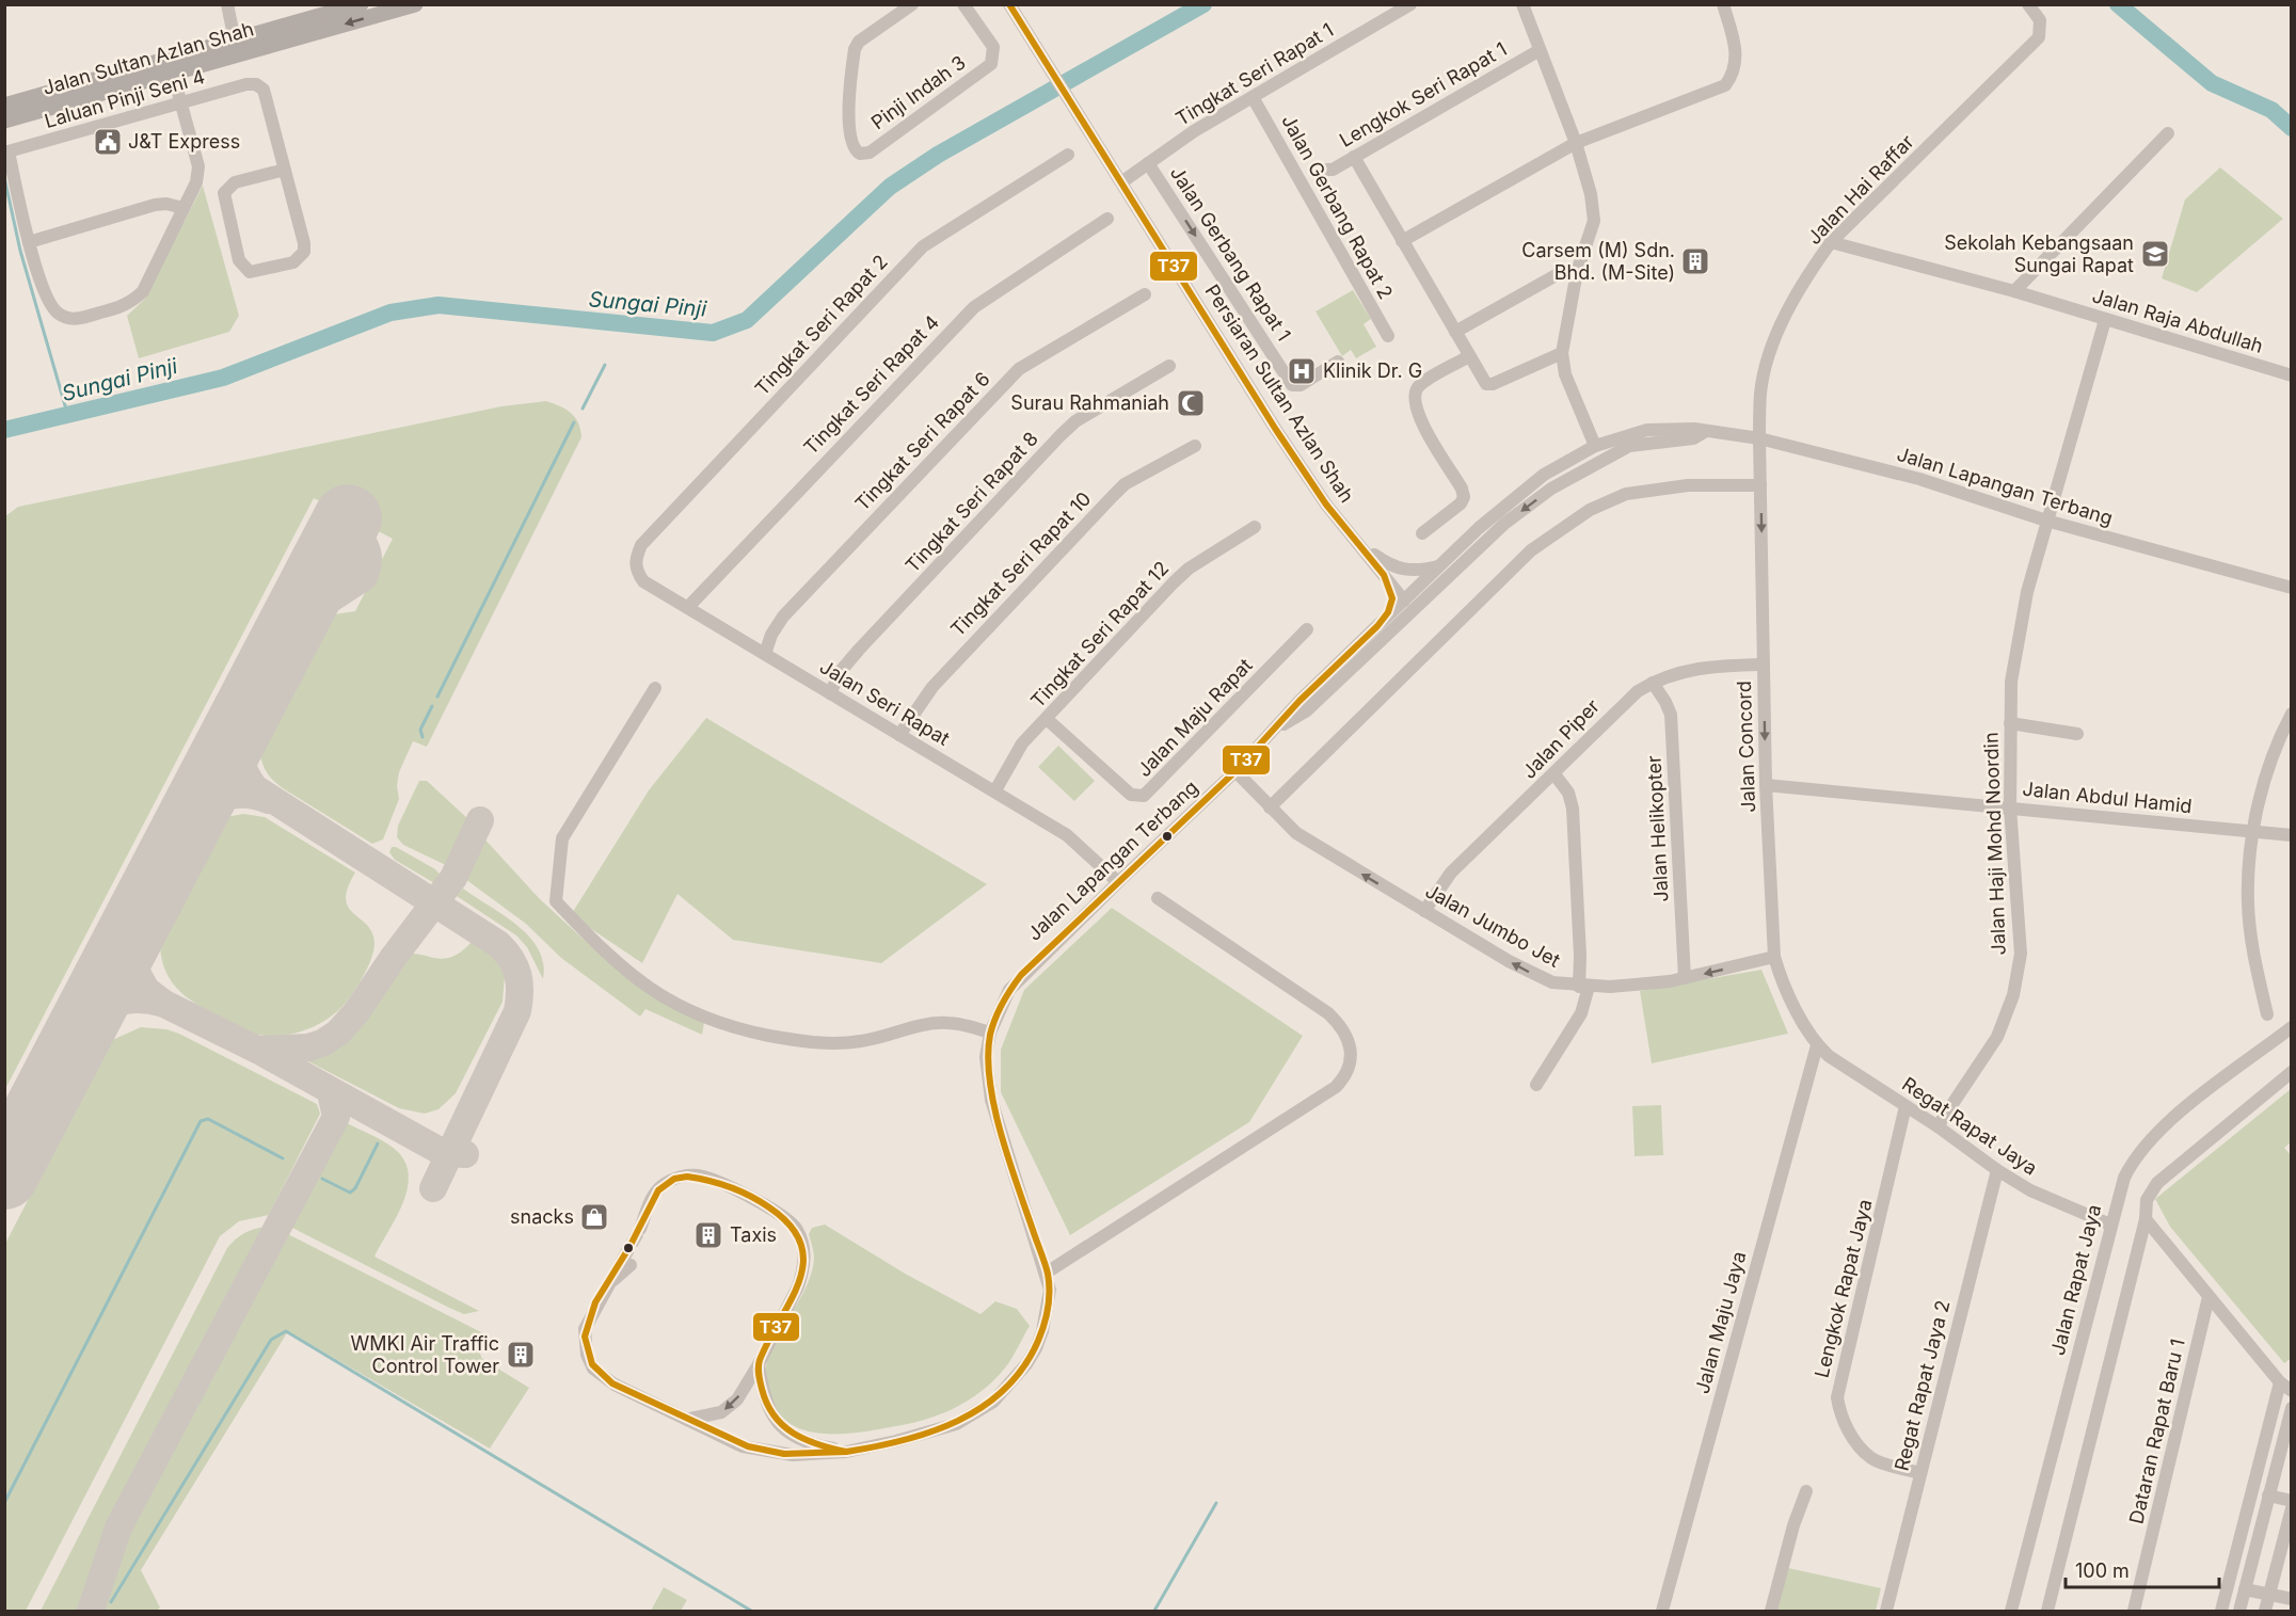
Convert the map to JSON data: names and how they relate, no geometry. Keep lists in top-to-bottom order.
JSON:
{
  "streets": {
    "main road": ["Jalan Sultan Azlan Shah"],
    "street": [
      "Tingkat Seri Rapat 1",
      "Pinji Indah 3",
      "Lengkok Seri Rapat 1",
      "Laluan Pinji Seni 4",
      "Jalan Hai Raffar",
      "Jalan Gerbang Rapat 2",
      "Jalan Gerbang Rapat 1",
      "Jalan Raja Abdullah",
      "Tingkat Seri Rapat 2",
      "Tingkat Seri Rapat 4",
      "Persiaran Sultan Azlan Shah",
      "Tingkat Seri Rapat 6",
      "Jalan Lapangan Terbang",
      "Tingkat Seri Rapat 8",
      "Tingkat Seri Rapat 10",
      "Tingkat Seri Rapat 12",
      "Jalan Seri Rapat",
      "Jalan Maju Rapat",
      "Jalan Piper",
      "Jalan Concord",
      "Jalan Abdul Hamid",
      "Jalan Helikopter",
      "Jalan Haji Mohd Noordin",
      "Jalan Jumbo Jet",
      "Regat Rapat Jaya",
      "Jalan Rapat Jaya",
      "Lengkok Rapat Jaya",
      "Jalan Maju Jaya",
      "Regat Rapat Jaya 2",
      "Dataran Rapat Baru 1"
    ]
  },
  "crossings": [
    ["Tingkat Seri Rapat 1", "Jalan Gerbang Rapat 2"],
    ["Tingkat Seri Rapat 1", "Jalan Gerbang Rapat 1"],
    ["Tingkat Seri Rapat 1", "Persiaran Sultan Azlan Shah"],
    ["Jalan Hai Raffar", "Jalan Raja Abdullah"],
    ["Jalan Hai Raffar", "Jalan Lapangan Terbang"],
    ["Jalan Hai Raffar", "Jalan Concord"],
    ["Jalan Raja Abdullah", "Jalan Haji Mohd Noordin"],
    ["Tingkat Seri Rapat 2", "Jalan Seri Rapat"],
    ["Tingkat Seri Rapat 4", "Jalan Seri Rapat"],
    ["Persiaran Sultan Azlan Shah", "Jalan Lapangan Terbang"],
    ["Tingkat Seri Rapat 6", "Jalan Seri Rapat"],
    ["Jalan Lapangan Terbang", "Jalan Seri Rapat"],
    ["Jalan Lapangan Terbang", "Jalan Concord"],
    ["Jalan Lapangan Terbang", "Jalan Haji Mohd Noordin"],
    ["Jalan Lapangan Terbang", "Jalan Jumbo Jet"],
    ["Tingkat Seri Rapat 8", "Jalan Seri Rapat"],
    ["Tingkat Seri Rapat 10", "Jalan Seri Rapat"],
    ["Tingkat Seri Rapat 12", "Jalan Seri Rapat"],
    ["Tingkat Seri Rapat 12", "Jalan Maju Rapat"],
    ["Jalan Piper", "Jalan Concord"],
    ["Jalan Piper", "Jalan Helikopter"],
    ["Jalan Piper", "Jalan Jumbo Jet"],
    ["Jalan Concord", "Jalan Abdul Hamid"],
    ["Jalan Concord", "Jalan Jumbo Jet"],
    ["Jalan Concord", "Regat Rapat Jaya"],
    ["Jalan Concord", "Jalan Maju Jaya"],
    ["Jalan Abdul Hamid", "Jalan Haji Mohd Noordin"],
    ["Jalan Helikopter", "Jalan Jumbo Jet"],
    ["Jalan Haji Mohd Noordin", "Regat Rapat Jaya"],
    ["Regat Rapat Jaya", "Jalan Rapat Jaya"],
    ["Regat Rapat Jaya", "Lengkok Rapat Jaya"],
    ["Regat Rapat Jaya", "Jalan Maju Jaya"],
    ["Regat Rapat Jaya", "Regat Rapat Jaya 2"],
    ["Lengkok Rapat Jaya", "Regat Rapat Jaya 2"]
  ],
  "one_way": ["Jalan Gerbang Rapat 1", "Jalan Concord", "Jalan Jumbo Jet"],
  "water": ["Sungai Pinji"],
  "places": {
    "public building": ["J&T Express"],
    "school or university": ["Sekolah Kebangsaan Sungai Rapat"],
    "building": ["Carsem (M) Sdn. Bhd. (M-Site)", "Taxis", "WMKI Air Traffic Control Tower"],
    "hospital": ["Klinik Dr. G"],
    "mosque": ["Surau Rahmaniah"],
    "shop": ["snacks"]
  },
  "lines": ["transit line T37"],
  "scale_bar": "100 m"
}
